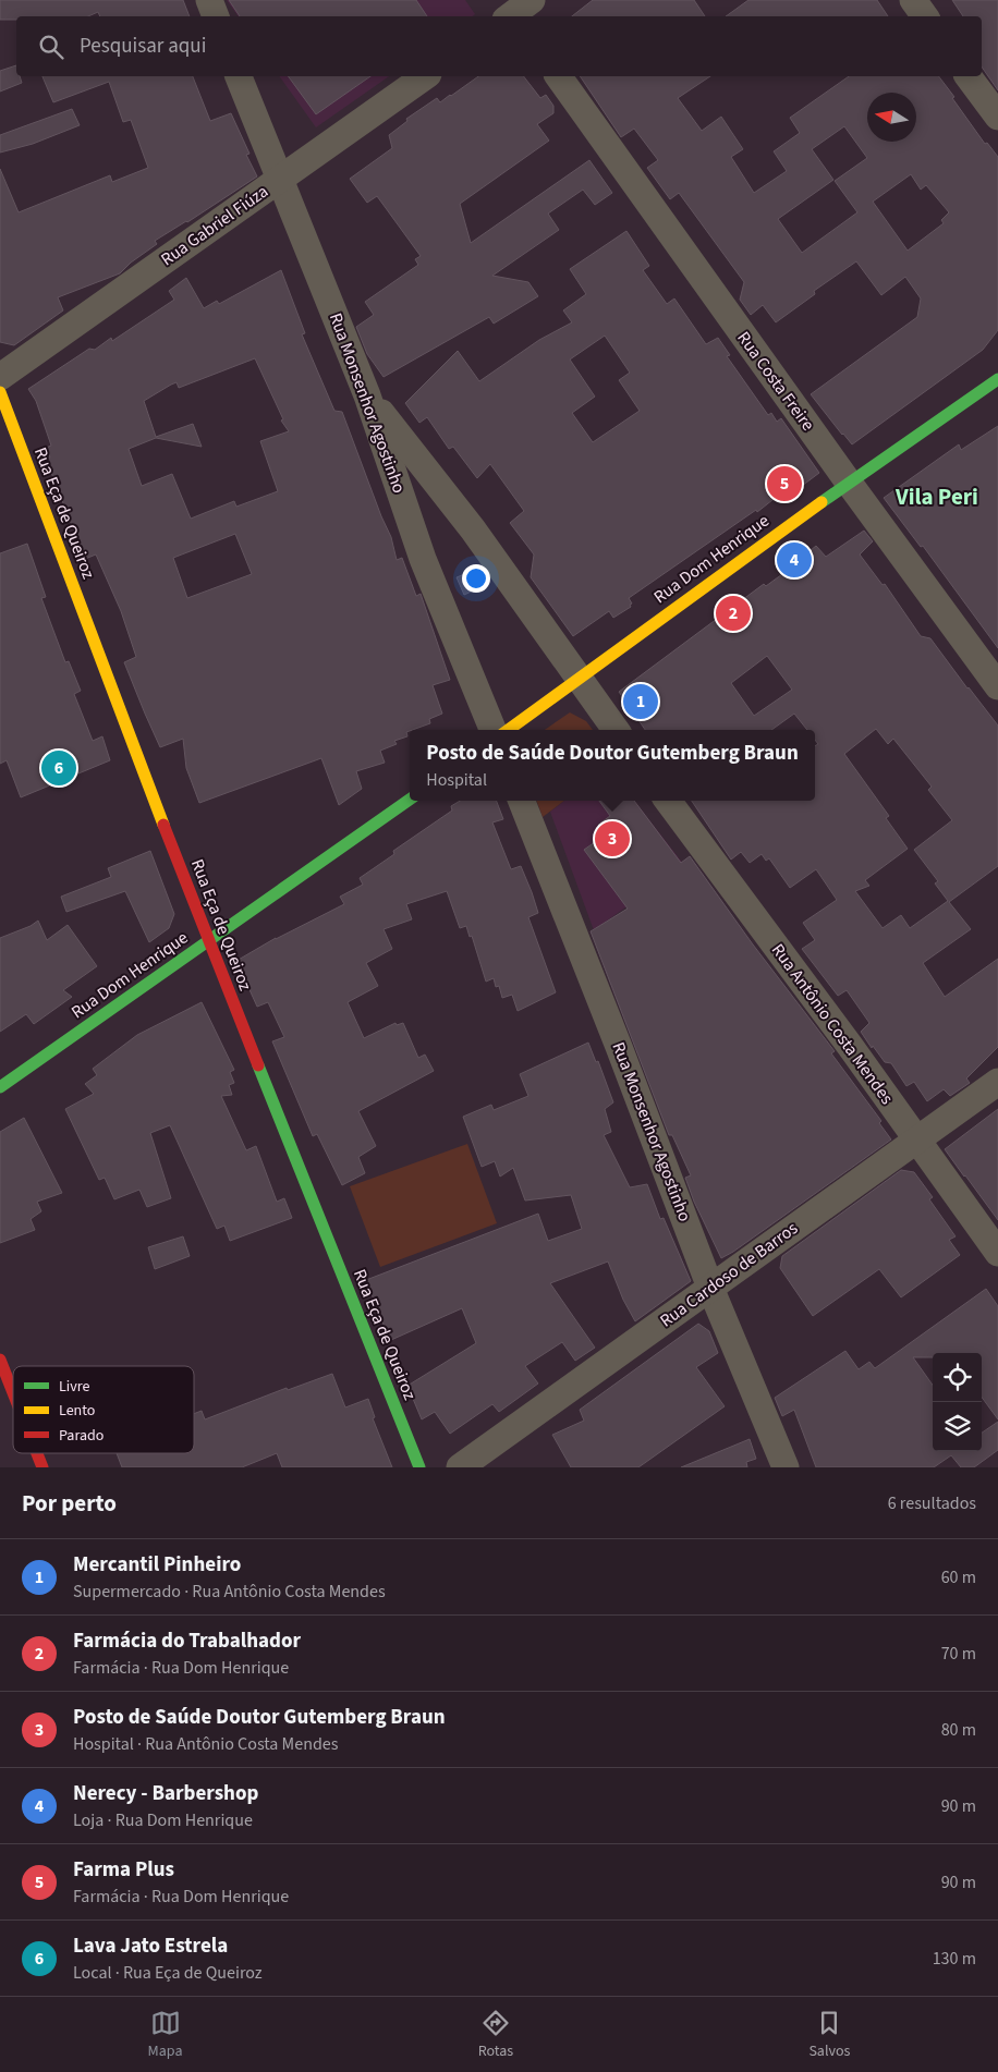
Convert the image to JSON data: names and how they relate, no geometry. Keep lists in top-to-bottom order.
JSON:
{
  "streets": {
    "street": [
      "Rua Gabriel Fiúza",
      "Rua Costa Freire",
      "Rua Monsenhor Agostinho",
      "Rua Eça de Queiroz",
      "Rua Dom Henrique",
      "Rua Antônio Costa Mendes",
      "Rua Cardoso de Barros"
    ]
  },
  "crossings": [
    ["Rua Gabriel Fiúza", "Rua Monsenhor Agostinho"],
    ["Rua Costa Freire", "Rua Dom Henrique"],
    ["Rua Monsenhor Agostinho", "Rua Cardoso de Barros"],
    ["Rua Eça de Queiroz", "Rua Dom Henrique"],
    ["Rua Antônio Costa Mendes", "Rua Cardoso de Barros"]
  ],
  "districts": ["Vila Peri"],
  "legend": ["Livre", "Lento", "Parado"],
  "north": "left",
  "page": {
    "search": "Pesquisar aqui",
    "pins": [
      "5",
      "4",
      "2",
      "1",
      "6",
      "3"
    ],
    "popup": ["Posto de Saúde Doutor Gutemberg Braun", "Hospital"],
    "heading": ["Por perto", "6 resultados"],
    "list": [
      {
        "mark": "1",
        "name": "Mercantil Pinheiro",
        "note": "Supermercado · Rua Antônio Costa Mendes",
        "value": "60 m"
      },
      {
        "mark": "2",
        "name": "Farmácia do Trabalhador",
        "note": "Farmácia · Rua Dom Henrique",
        "value": "70 m"
      },
      {
        "mark": "3",
        "name": "Posto de Saúde Doutor Gutemberg Braun",
        "note": "Hospital · Rua Antônio Costa Mendes",
        "value": "80 m"
      },
      {
        "mark": "4",
        "name": "Nerecy - Barbershop",
        "note": "Loja · Rua Dom Henrique",
        "value": "90 m"
      },
      {
        "mark": "5",
        "name": "Farma Plus",
        "note": "Farmácia · Rua Dom Henrique",
        "value": "90 m"
      },
      {
        "mark": "6",
        "name": "Lava Jato Estrela",
        "note": "Local · Rua Eça de Queiroz",
        "value": "130 m"
      }
    ],
    "nav": ["Mapa", "Rotas", "Salvos"]
  }
}
